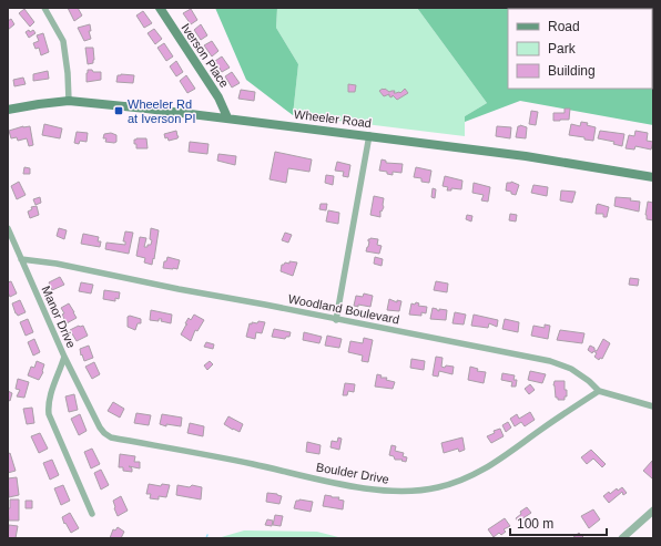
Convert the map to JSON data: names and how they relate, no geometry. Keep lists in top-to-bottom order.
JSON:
{
  "streets": {
    "main road": ["Iverson Place", "Wheeler Road"],
    "street": ["Woodland Boulevard", "Manor Drive", "Boulder Drive"]
  },
  "crossings": [
    ["Iverson Place", "Wheeler Road"],
    ["Woodland Boulevard", "Manor Drive"],
    ["Woodland Boulevard", "Boulder Drive"],
    ["Manor Drive", "Boulder Drive"]
  ],
  "places": {
    "transit": ["Wheeler Rd at Iverson Pl"]
  },
  "legend": ["Road", "Park", "Building"],
  "scale_bar": "100 m"
}
